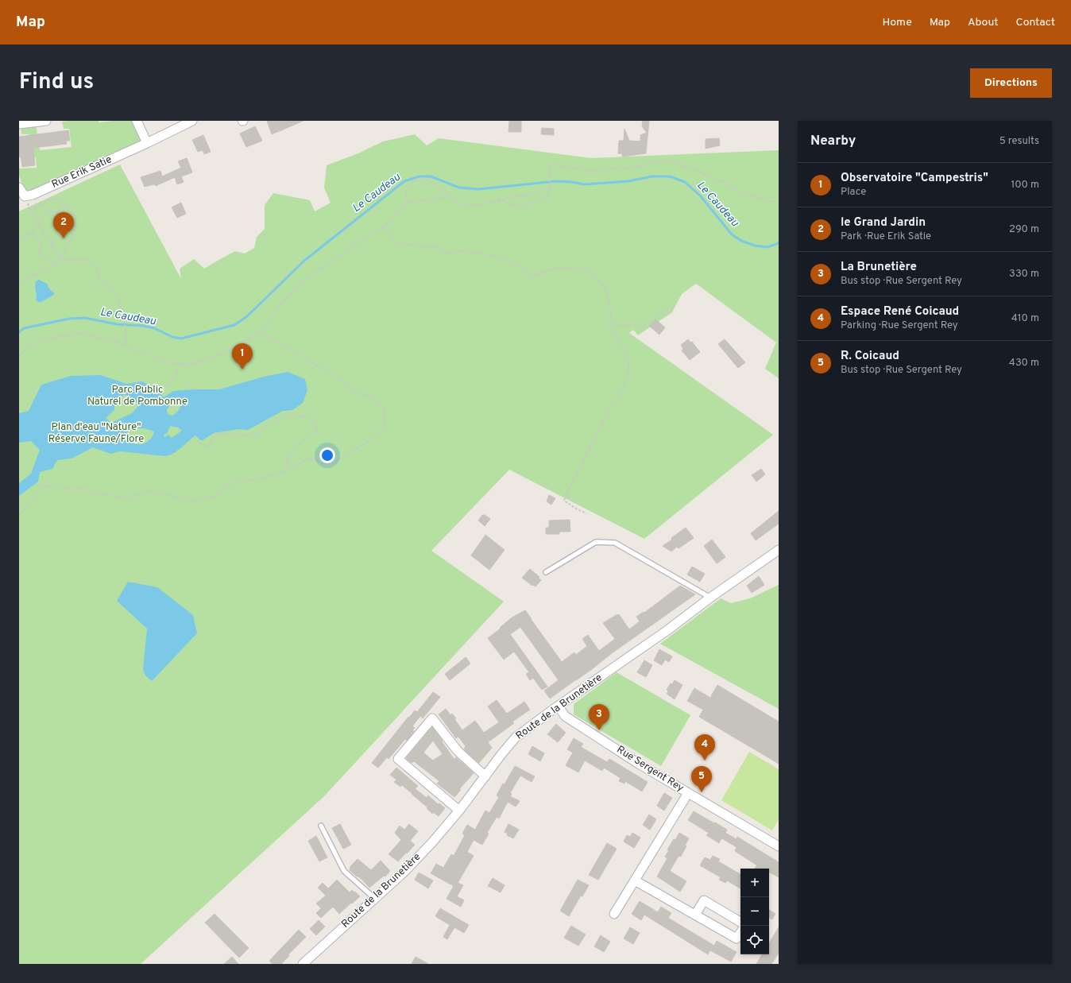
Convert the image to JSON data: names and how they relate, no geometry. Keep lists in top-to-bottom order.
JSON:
{
  "streets": {
    "street": ["Rue Erik Satie", "Route de la Brunetière", "Rue Sergent Rey"]
  },
  "crossings": [
    ["Route de la Brunetière", "Rue Sergent Rey"]
  ],
  "water": ["Le Caudeau"],
  "parks": ["Parc Public Naturel de Pombonne", "Plan d'eau \"Nature\" Réserve Faune/Flore"],
  "page": {
    "header": "Map",
    "nav": [
      "Home",
      "Map",
      "About",
      "Contact"
    ],
    "title": "Find us",
    "buttons": "Directions",
    "heading": ["Nearby", "5 results"],
    "list": [
      {
        "mark": "1",
        "name": "Observatoire \"Campestris\"",
        "note": "Place",
        "value": "100 m"
      },
      {
        "mark": "2",
        "name": "le Grand Jardin",
        "note": "Park · Rue Erik Satie",
        "value": "290 m"
      },
      {
        "mark": "3",
        "name": "La Brunetière",
        "note": "Bus stop · Rue Sergent Rey",
        "value": "330 m"
      },
      {
        "mark": "4",
        "name": "Espace René Coicaud",
        "note": "Parking · Rue Sergent Rey",
        "value": "410 m"
      },
      {
        "mark": "5",
        "name": "R. Coicaud",
        "note": "Bus stop · Rue Sergent Rey",
        "value": "430 m"
      }
    ],
    "pins": [
      "2",
      "1",
      "3",
      "4",
      "5"
    ],
    "map_buttons": ["+", "−"]
  }
}
